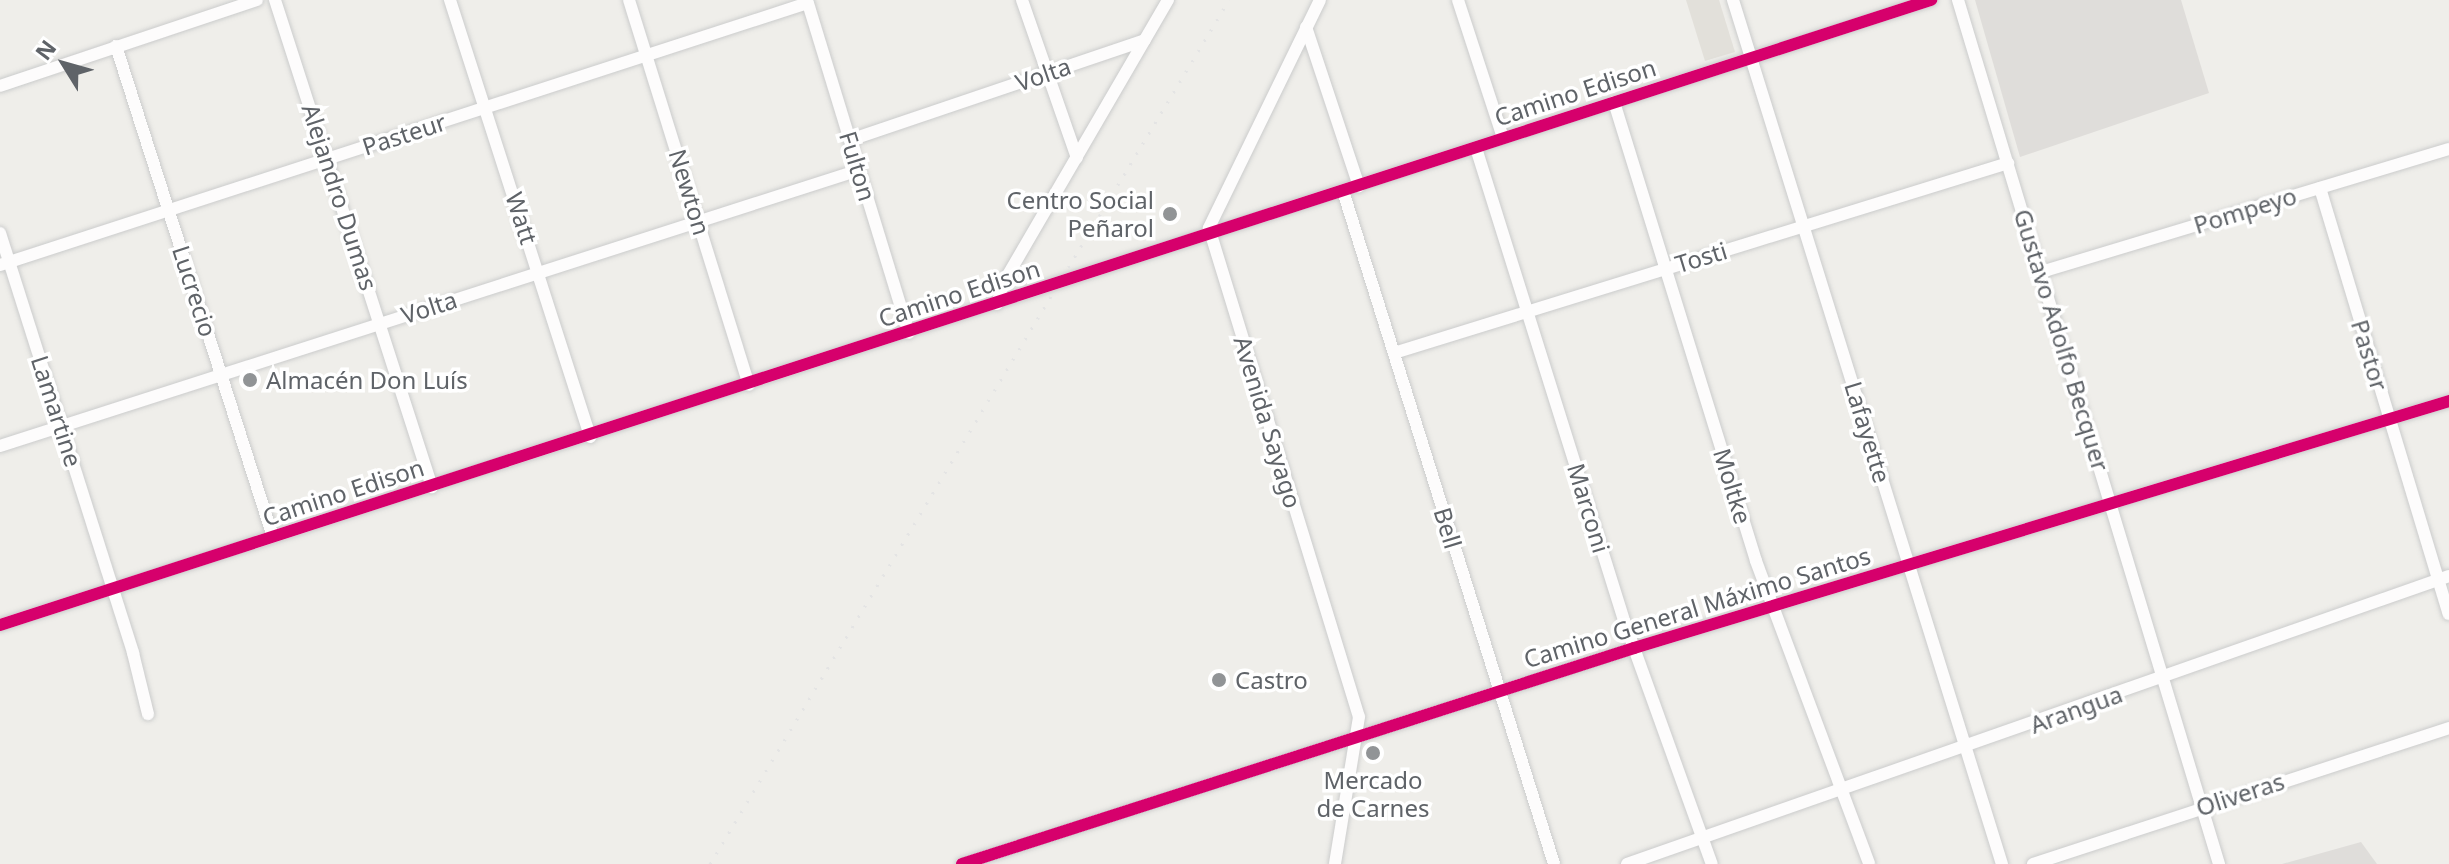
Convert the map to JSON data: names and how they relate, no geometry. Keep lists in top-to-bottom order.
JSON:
{
  "streets": {
    "street": [
      "Volta",
      "Camino Edison",
      "Pasteur",
      "Fulton",
      "Newton",
      "Alejandro Dumas",
      "Pompeyo",
      "Watt",
      "Tosti",
      "Lucrecio",
      "Gustavo Adolfo Becquer",
      "Pastor",
      "Lamartine",
      "Avenida Sayago",
      "Lafayette",
      "Moltke",
      "Marconi",
      "Bell",
      "Camino General Máximo Santos",
      "Arangua",
      "Oliveras"
    ]
  },
  "crossings": [
    ["Volta", "Fulton"],
    ["Volta", "Newton"],
    ["Volta", "Alejandro Dumas"],
    ["Volta", "Watt"],
    ["Volta", "Lucrecio"],
    ["Volta", "Lamartine"],
    ["Camino Edison", "Fulton"],
    ["Camino Edison", "Newton"],
    ["Camino Edison", "Alejandro Dumas"],
    ["Camino Edison", "Watt"],
    ["Camino Edison", "Lucrecio"],
    ["Camino Edison", "Lamartine"],
    ["Camino Edison", "Avenida Sayago"],
    ["Camino Edison", "Lafayette"],
    ["Camino Edison", "Moltke"],
    ["Camino Edison", "Marconi"],
    ["Camino Edison", "Bell"],
    ["Pasteur", "Fulton"],
    ["Pasteur", "Newton"],
    ["Pasteur", "Alejandro Dumas"],
    ["Pasteur", "Watt"],
    ["Pasteur", "Lucrecio"],
    ["Pasteur", "Lamartine"],
    ["Pompeyo", "Gustavo Adolfo Becquer"],
    ["Pompeyo", "Pastor"],
    ["Tosti", "Gustavo Adolfo Becquer"],
    ["Tosti", "Lafayette"],
    ["Tosti", "Moltke"],
    ["Tosti", "Marconi"],
    ["Tosti", "Bell"],
    ["Gustavo Adolfo Becquer", "Camino General Máximo Santos"],
    ["Gustavo Adolfo Becquer", "Arangua"],
    ["Gustavo Adolfo Becquer", "Oliveras"],
    ["Pastor", "Camino General Máximo Santos"],
    ["Pastor", "Arangua"],
    ["Avenida Sayago", "Camino General Máximo Santos"],
    ["Lafayette", "Camino General Máximo Santos"],
    ["Lafayette", "Arangua"],
    ["Moltke", "Camino General Máximo Santos"],
    ["Moltke", "Arangua"],
    ["Marconi", "Camino General Máximo Santos"],
    ["Marconi", "Arangua"],
    ["Bell", "Camino General Máximo Santos"]
  ],
  "places": [
    "Centro Social Peñarol",
    "Almacén Don Luís",
    "Castro",
    "Mercado de Carnes"
  ],
  "north": "top left"
}
